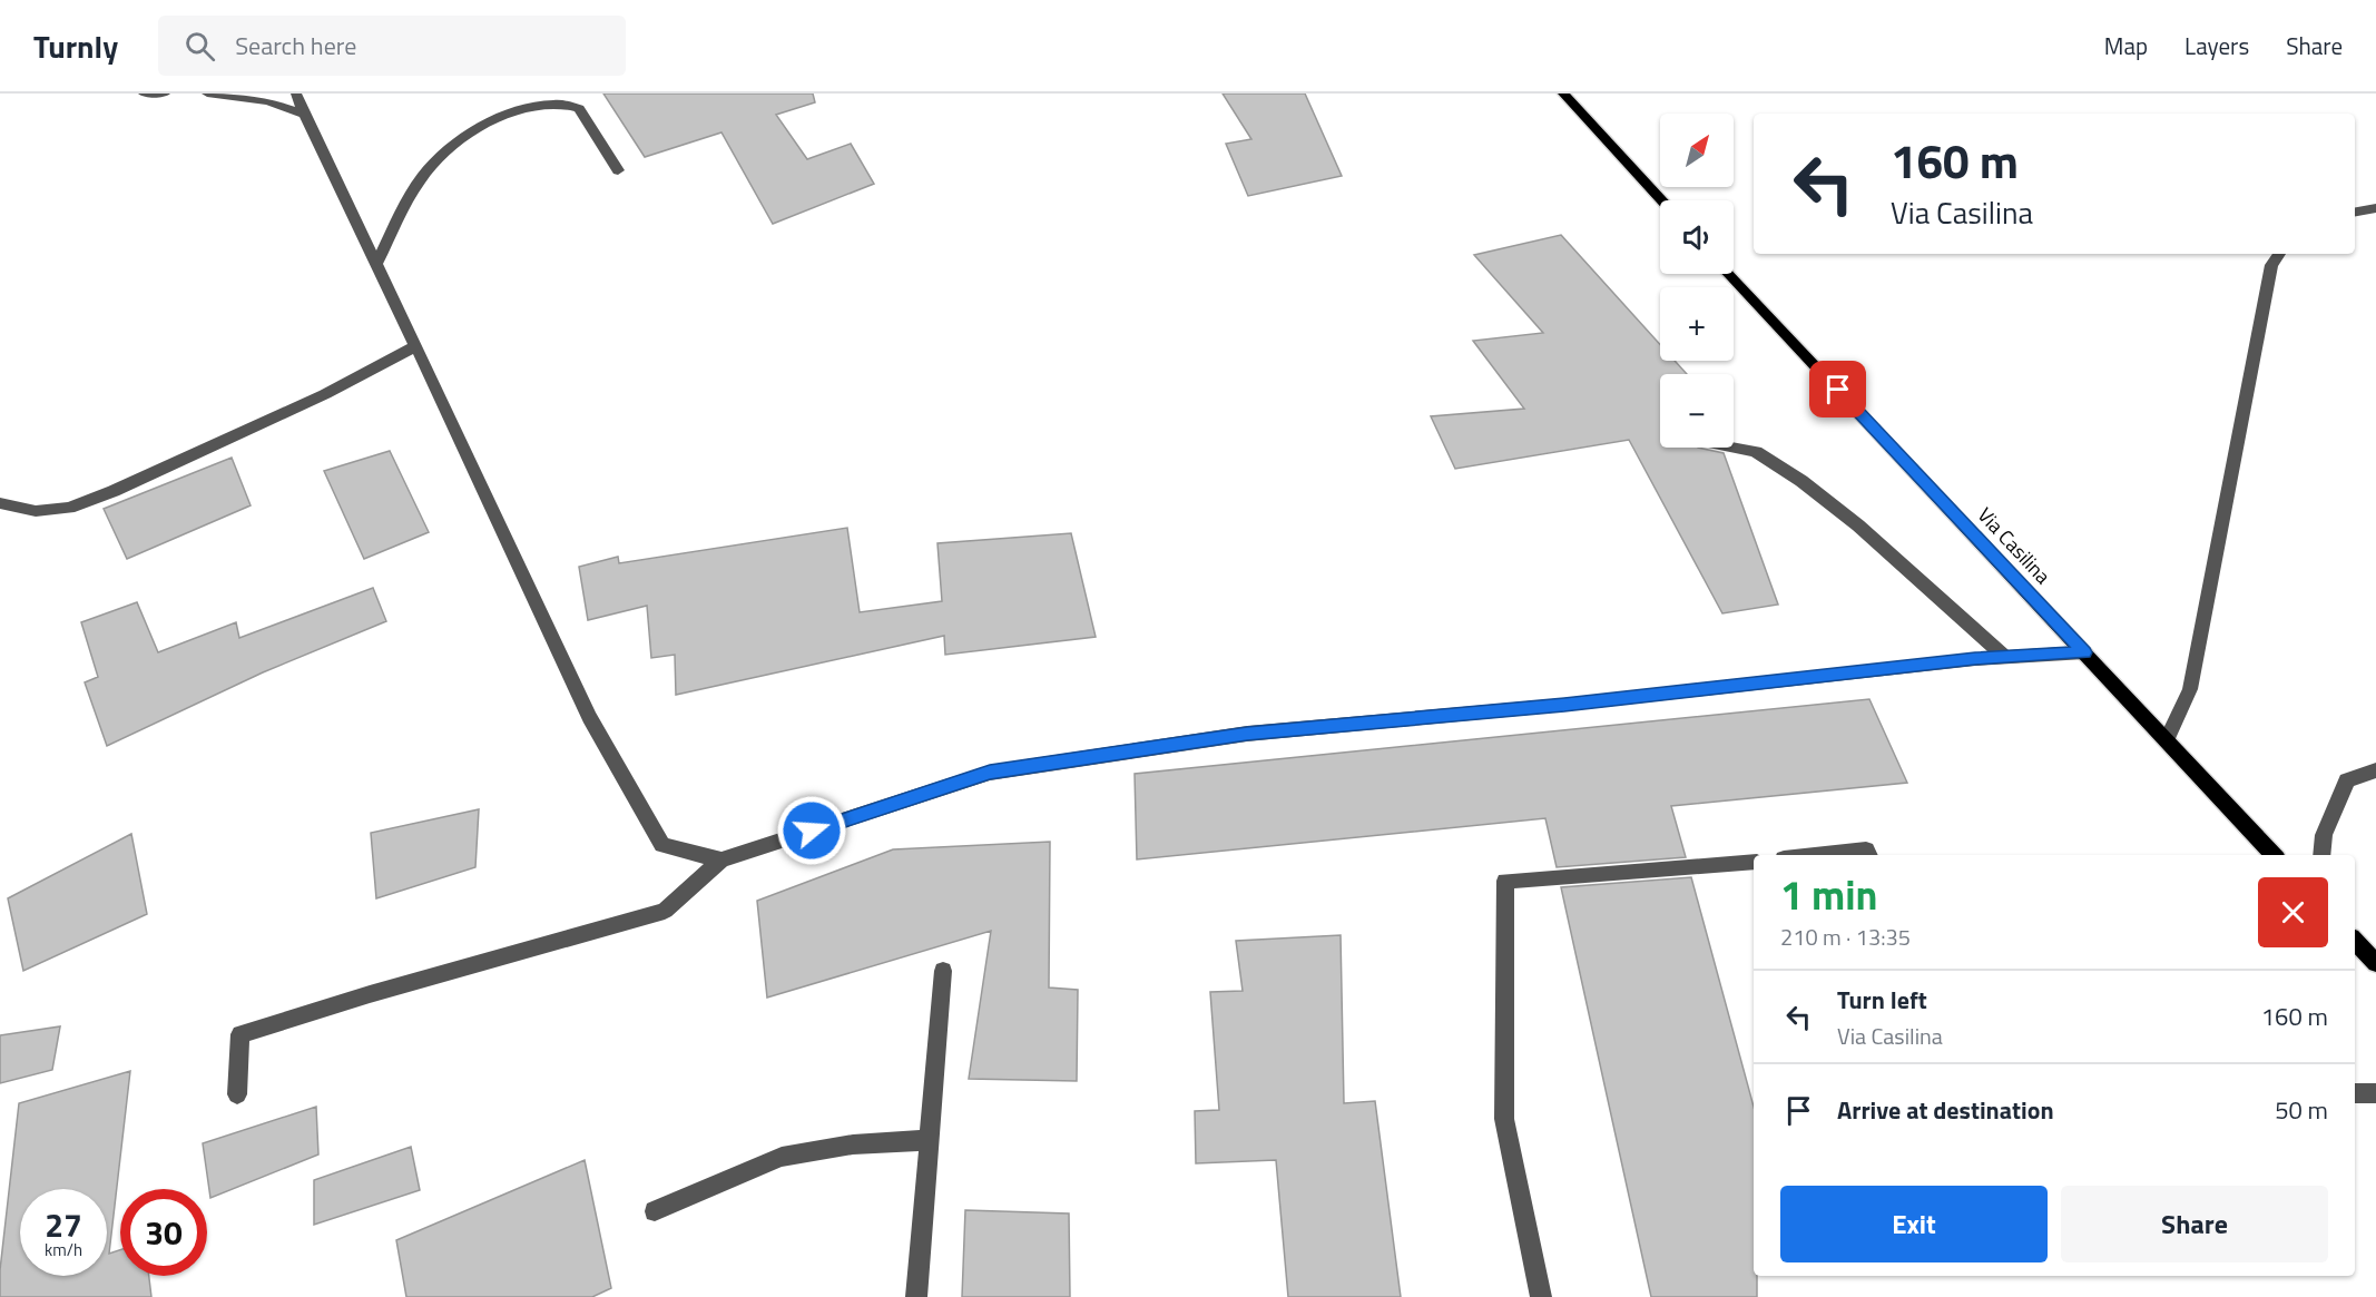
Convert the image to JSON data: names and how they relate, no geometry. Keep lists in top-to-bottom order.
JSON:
{
  "streets": {
    "main road": ["Via Casilina"]
  },
  "north": "top right",
  "page": {
    "header": "Turnly",
    "search": "Search here",
    "nav": ["Map", "Layers", "Share"],
    "map_buttons": ["+", "−"],
    "turn": ["160 m", "Via Casilina"],
    "heading": ["1 min", "210 m · 13:35"],
    "list": [
      {
        "name": "Turn left",
        "note": "Via Casilina",
        "value": "160 m"
      },
      {
        "name": "Arrive at destination",
        "value": "50 m"
      }
    ],
    "buttons": ["Exit", "Share"],
    "speed": "27 km/h",
    "limit": "30"
  }
}
